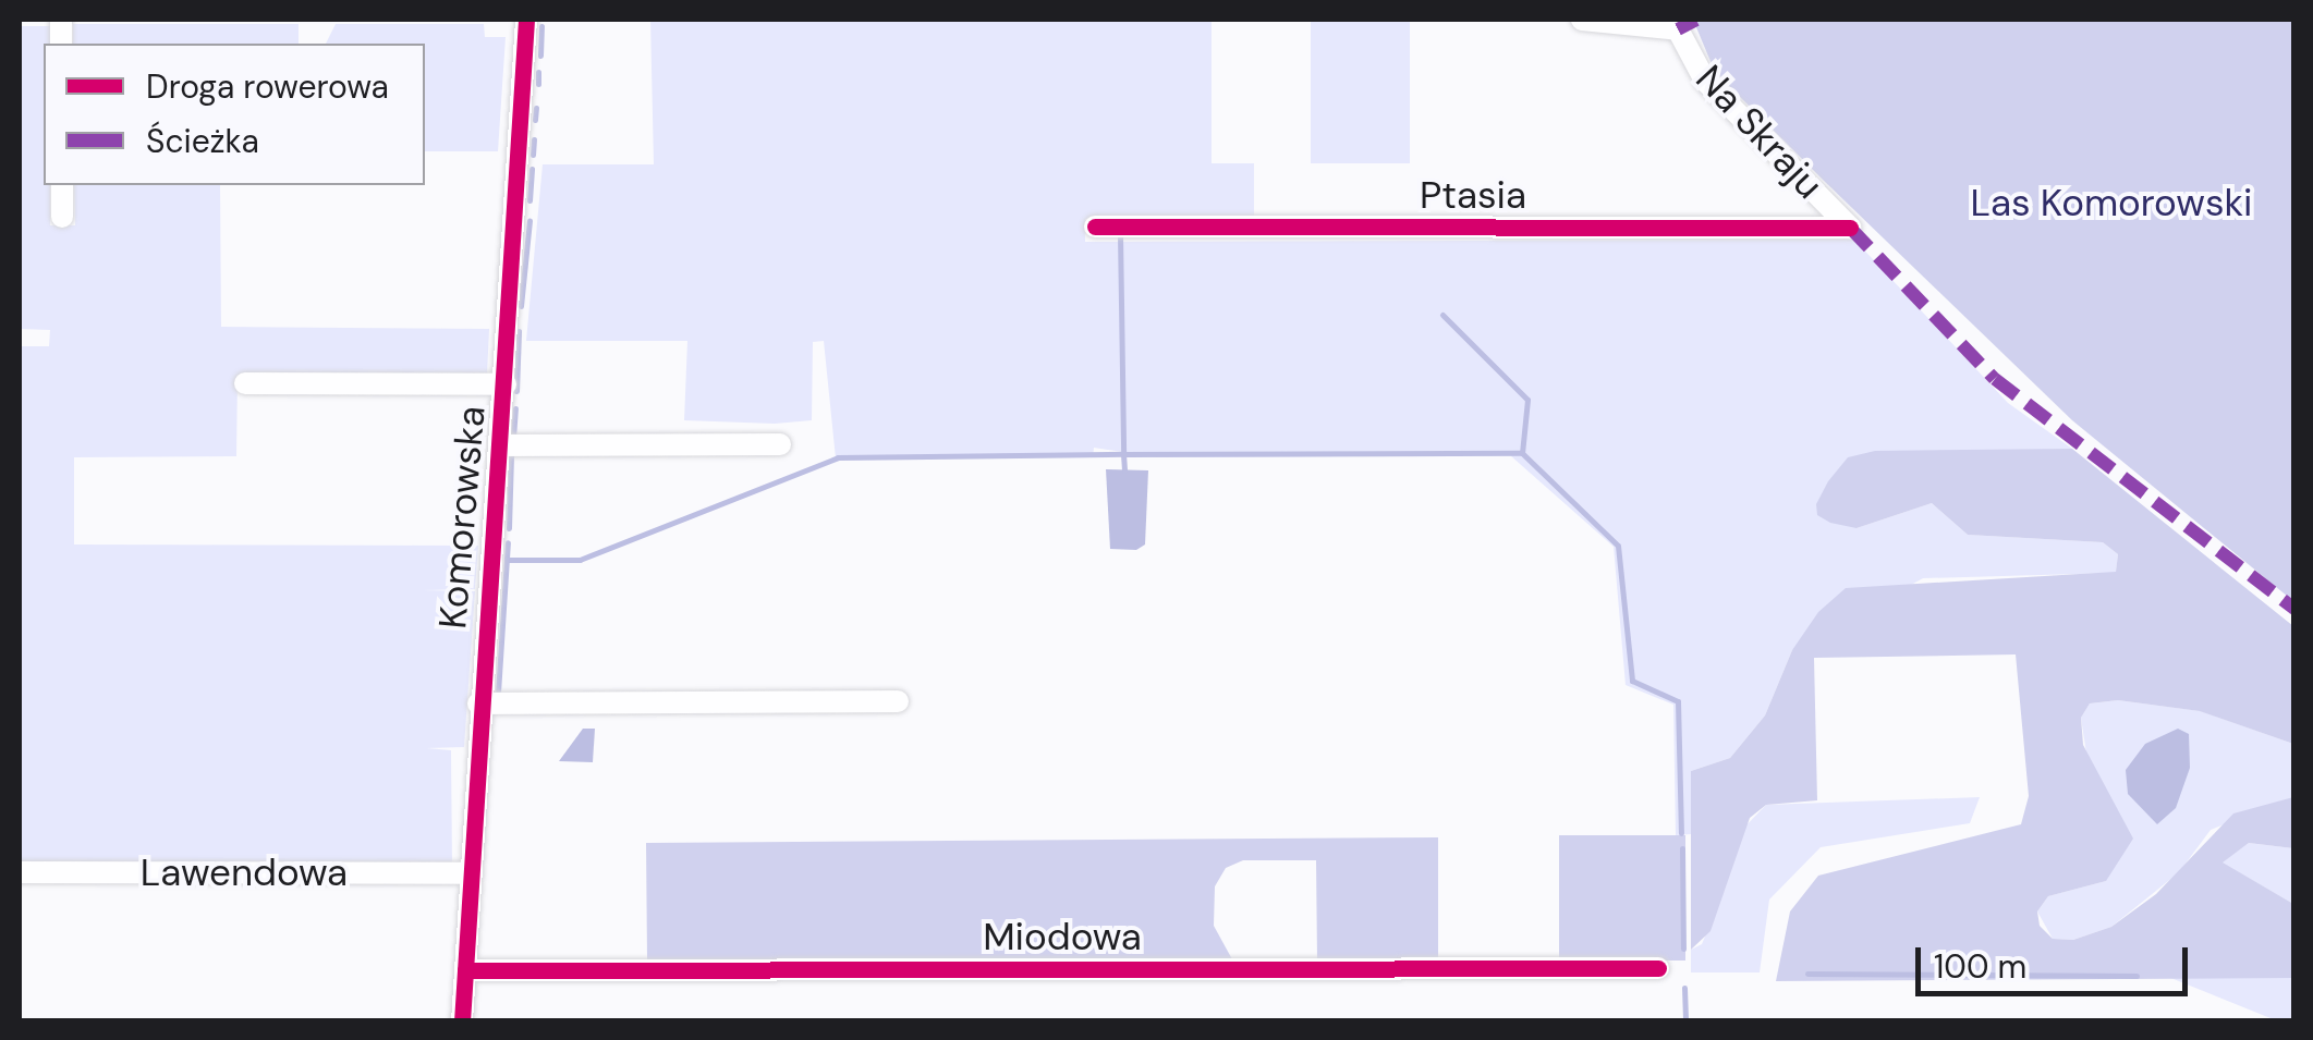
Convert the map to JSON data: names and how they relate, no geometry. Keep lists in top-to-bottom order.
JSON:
{
  "streets": {
    "street": [
      "Na Skraju",
      "Ptasia",
      "Komorowska",
      "Lawendowa",
      "Miodowa"
    ]
  },
  "crossings": [
    ["Na Skraju", "Ptasia"],
    ["Komorowska", "Lawendowa"],
    ["Komorowska", "Miodowa"]
  ],
  "parks": ["Las Komorowski"],
  "legend": ["Droga rowerowa", "Ścieżka"],
  "scale_bar": "100 m"
}
